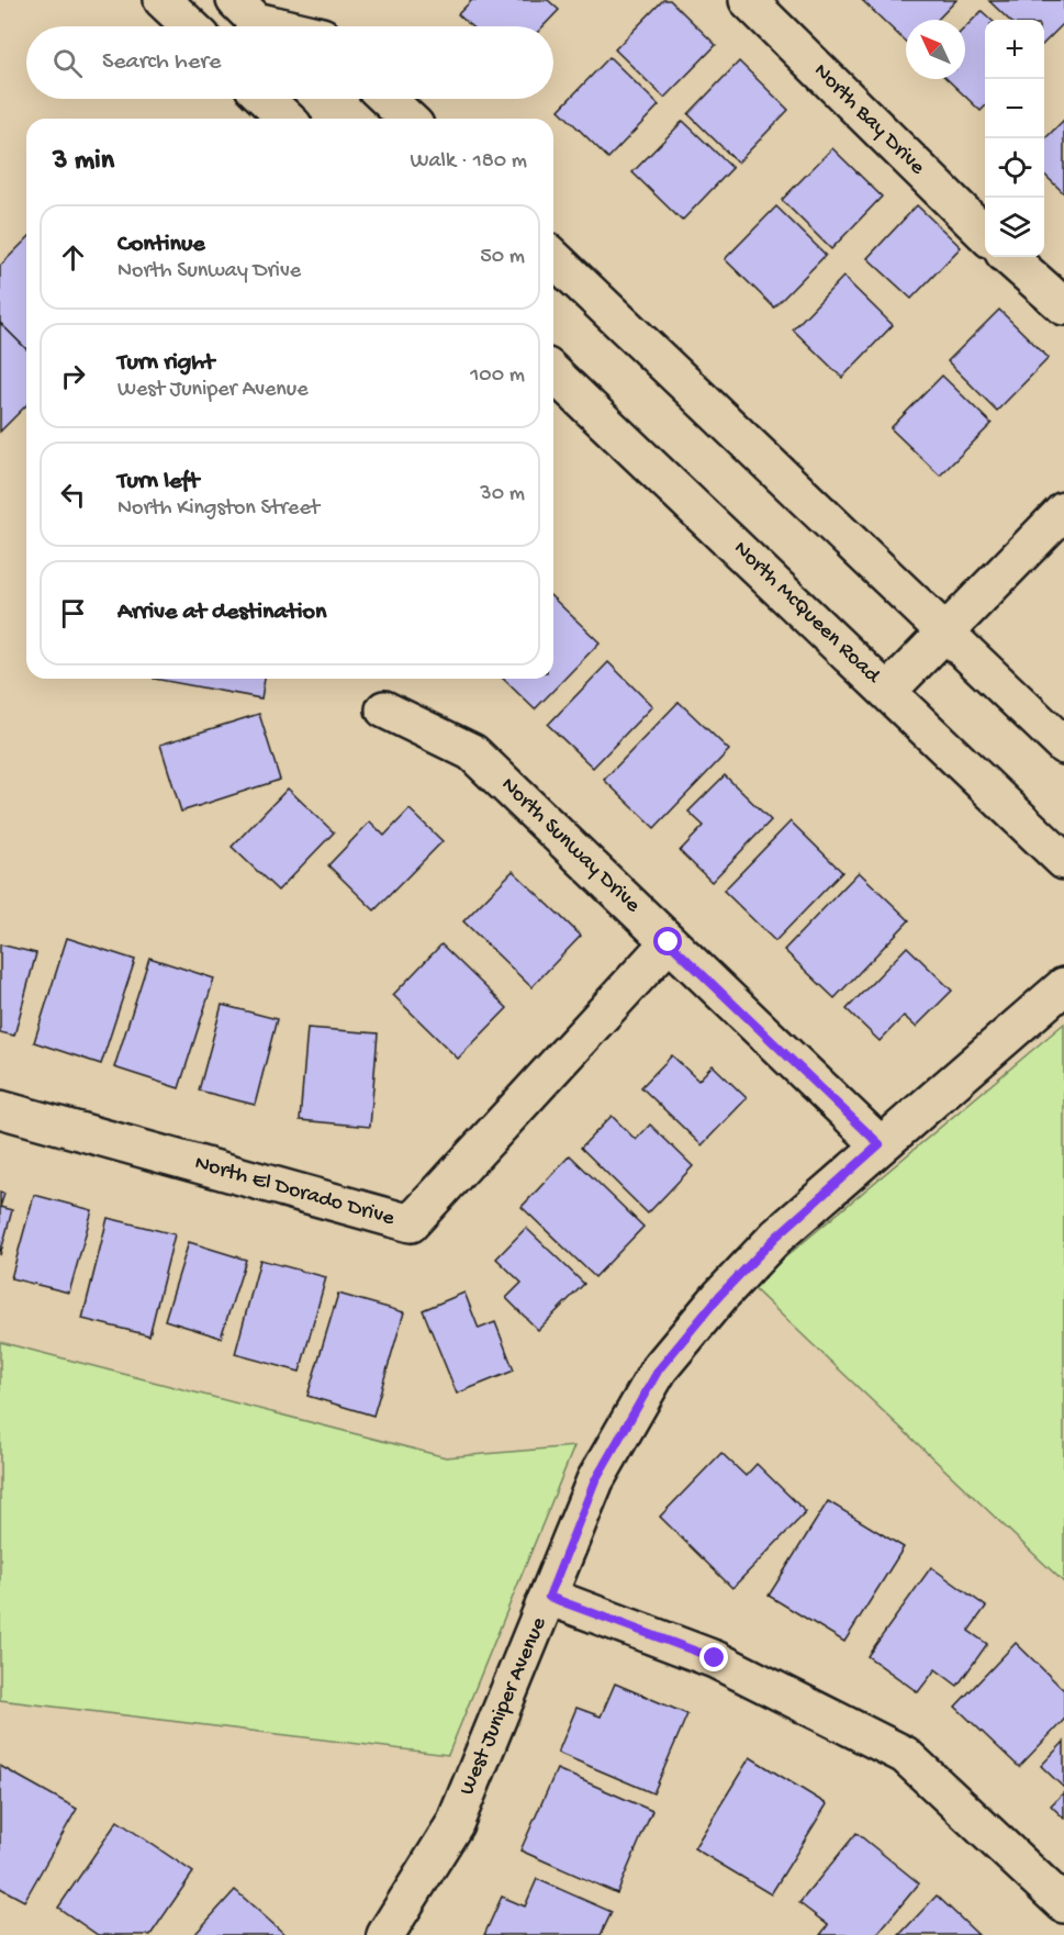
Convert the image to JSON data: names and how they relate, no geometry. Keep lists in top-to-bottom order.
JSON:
{
  "streets": {
    "street": [
      "North Bay Drive",
      "North McQueen Road",
      "North Sunway Drive",
      "North El Dorado Drive",
      "West Juniper Avenue"
    ]
  },
  "crossings": [
    ["North Sunway Drive", "North El Dorado Drive"],
    ["North Sunway Drive", "West Juniper Avenue"]
  ],
  "north": "top left",
  "page": {
    "map_buttons": ["+", "−"],
    "search": "Search here",
    "heading": ["3 min", "Walk · 180 m"],
    "list": [
      ["Continue", "North Sunway Drive", "50 m"],
      ["Turn right", "West Juniper Avenue", "100 m"],
      ["Turn left", "North Kingston Street", "30 m"],
      "Arrive at destination"
    ]
  }
}
